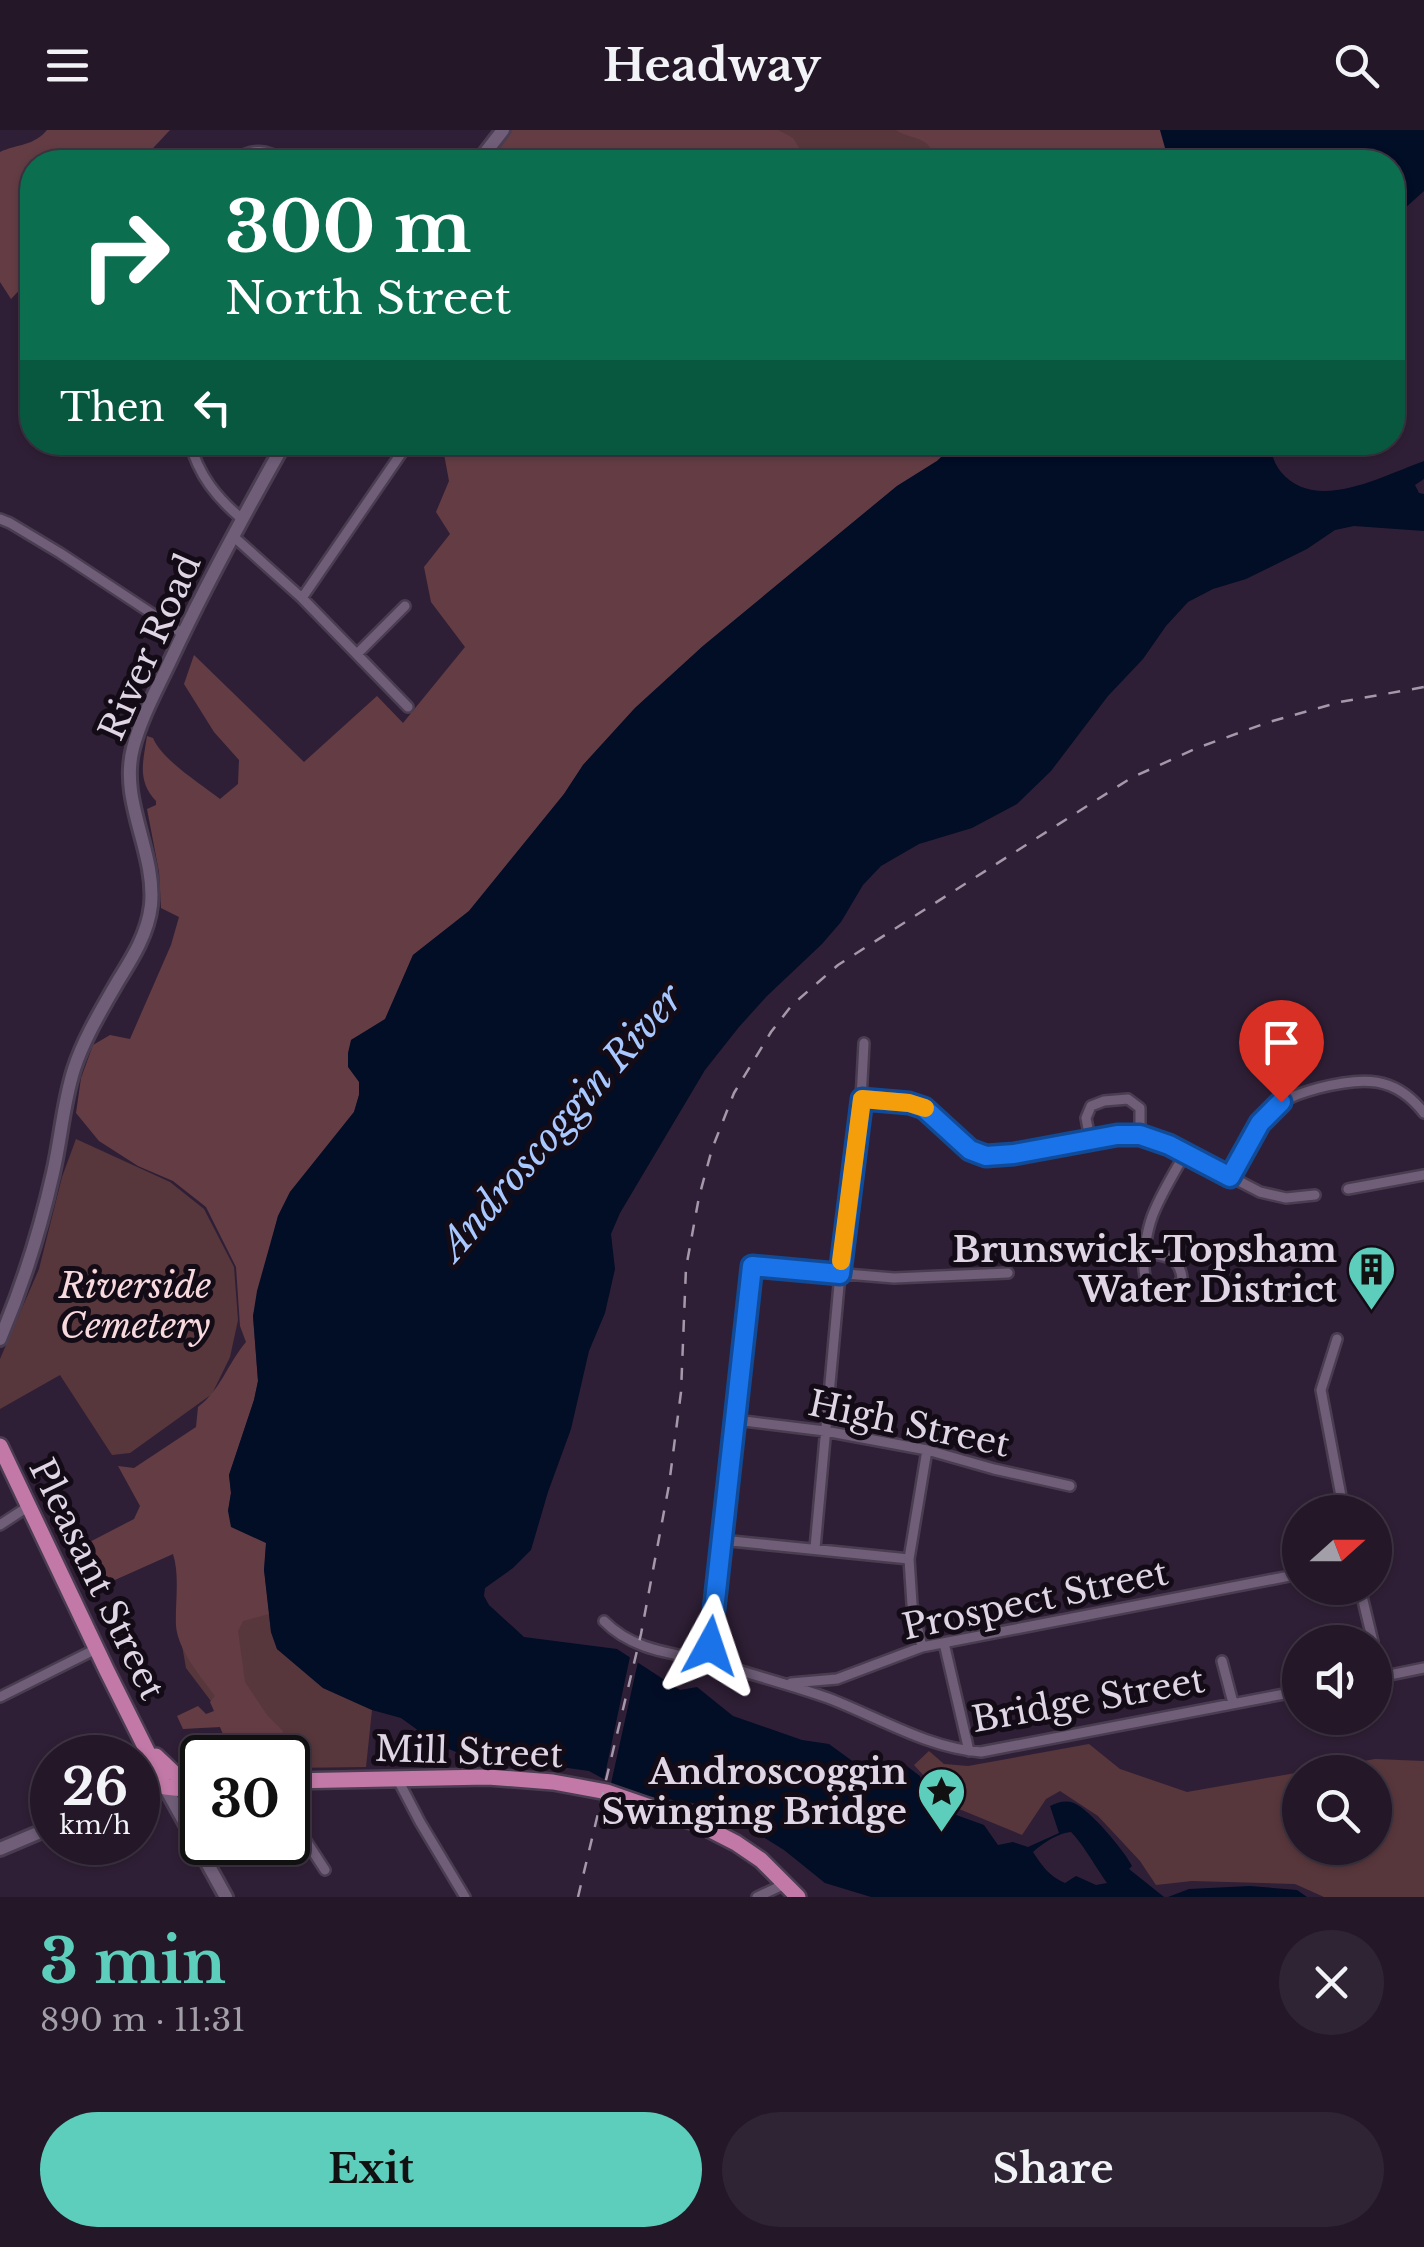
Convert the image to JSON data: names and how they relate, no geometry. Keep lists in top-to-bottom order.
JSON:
{
  "streets": {
    "highway": ["Pleasant Street", "Mill Street"],
    "street": [
      "River Road",
      "High Street",
      "Prospect Street",
      "Bridge Street"
    ]
  },
  "crossings": [
    ["Prospect Street", "Bridge Street"]
  ],
  "water": ["Androscoggin River"],
  "parks": ["Riverside Cemetery"],
  "places": {
    "building": ["Brunswick-Topsham Water District"],
    "place": ["Androscoggin Swinging Bridge"]
  },
  "north": "right",
  "page": {
    "header": "Headway",
    "turn": ["300 m", "North Street"],
    "then": "Then",
    "speed": "26 km/h",
    "limit": "30",
    "heading": ["3 min", "890 m · 11:31"],
    "buttons": ["Exit", "Share"]
  }
}
